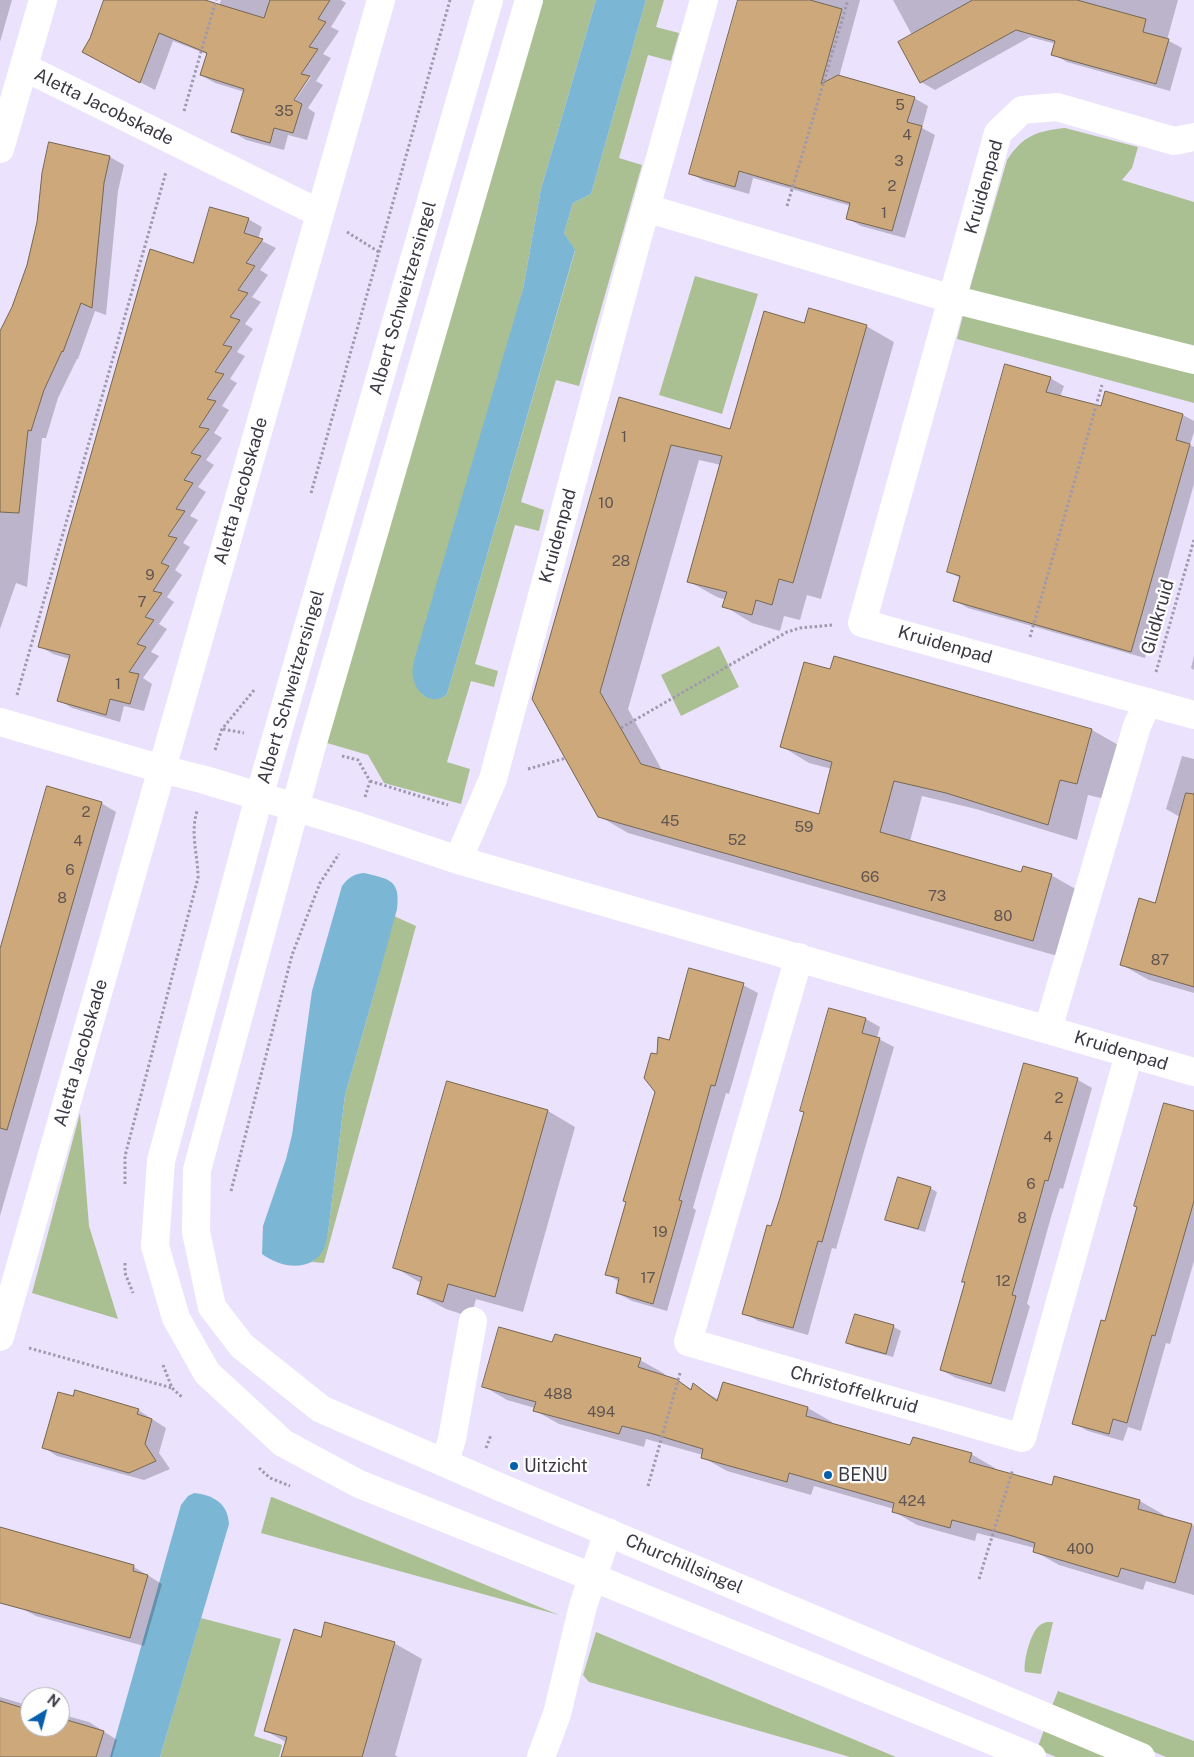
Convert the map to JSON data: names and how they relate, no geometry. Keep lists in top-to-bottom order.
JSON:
{
  "streets": {
    "street": [
      "Aletta Jacobskade",
      "Kruidenpad",
      "Albert Schweitzersingel",
      "Christoffelkruid",
      "Churchillsingel"
    ],
    "path": ["Glidkruid"]
  },
  "crossings": [
    ["Kruidenpad", "Albert Schweitzersingel"],
    ["Kruidenpad", "Glidkruid"],
    ["Albert Schweitzersingel", "Churchillsingel"]
  ],
  "places": ["Uitzicht", "BENU"],
  "house_numbers": [
    "5",
    "35",
    "4",
    "3",
    "2",
    "1",
    "1",
    "10",
    "28",
    "9",
    "7",
    "1",
    "2",
    "45",
    "59",
    "52",
    "4",
    "6",
    "66",
    "73",
    "8",
    "80",
    "87",
    "2",
    "4",
    "6",
    "8",
    "19",
    "17",
    "12",
    "488",
    "494",
    "424",
    "400"
  ],
  "north": "top right"
}
